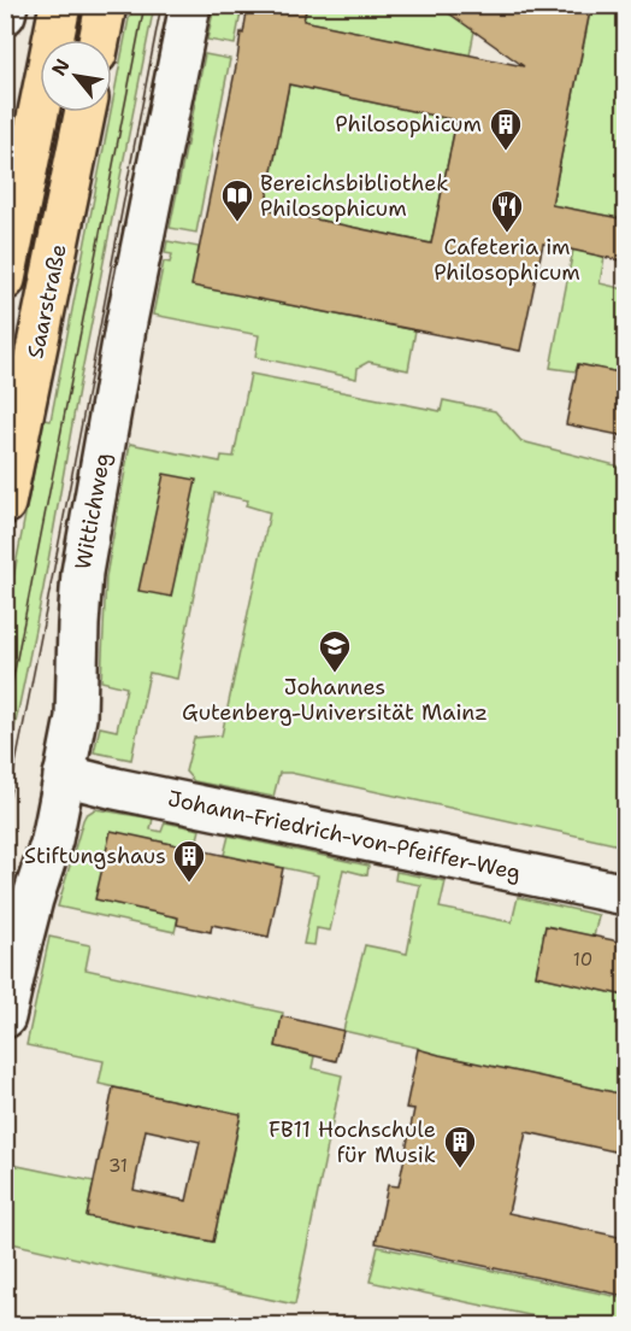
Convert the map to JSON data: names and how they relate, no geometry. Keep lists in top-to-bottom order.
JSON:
{
  "streets": {
    "highway": ["Saarstraße"],
    "street": ["Wittichweg", "Johann-Friedrich-von-Pfeiffer-Weg"]
  },
  "crossings": [
    ["Wittichweg", "Johann-Friedrich-von-Pfeiffer-Weg"]
  ],
  "places": {
    "building": ["Philosophicum", "Stiftungshaus", "FB11 Hochschule für Musik"],
    "library": ["Bereichsbibliothek Philosophicum"],
    "restaurant": ["Cafeteria im Philosophicum"],
    "school or university": ["Johannes Gutenberg-Universität Mainz"]
  },
  "house_numbers": ["10", "31"],
  "north": "top left"
}
